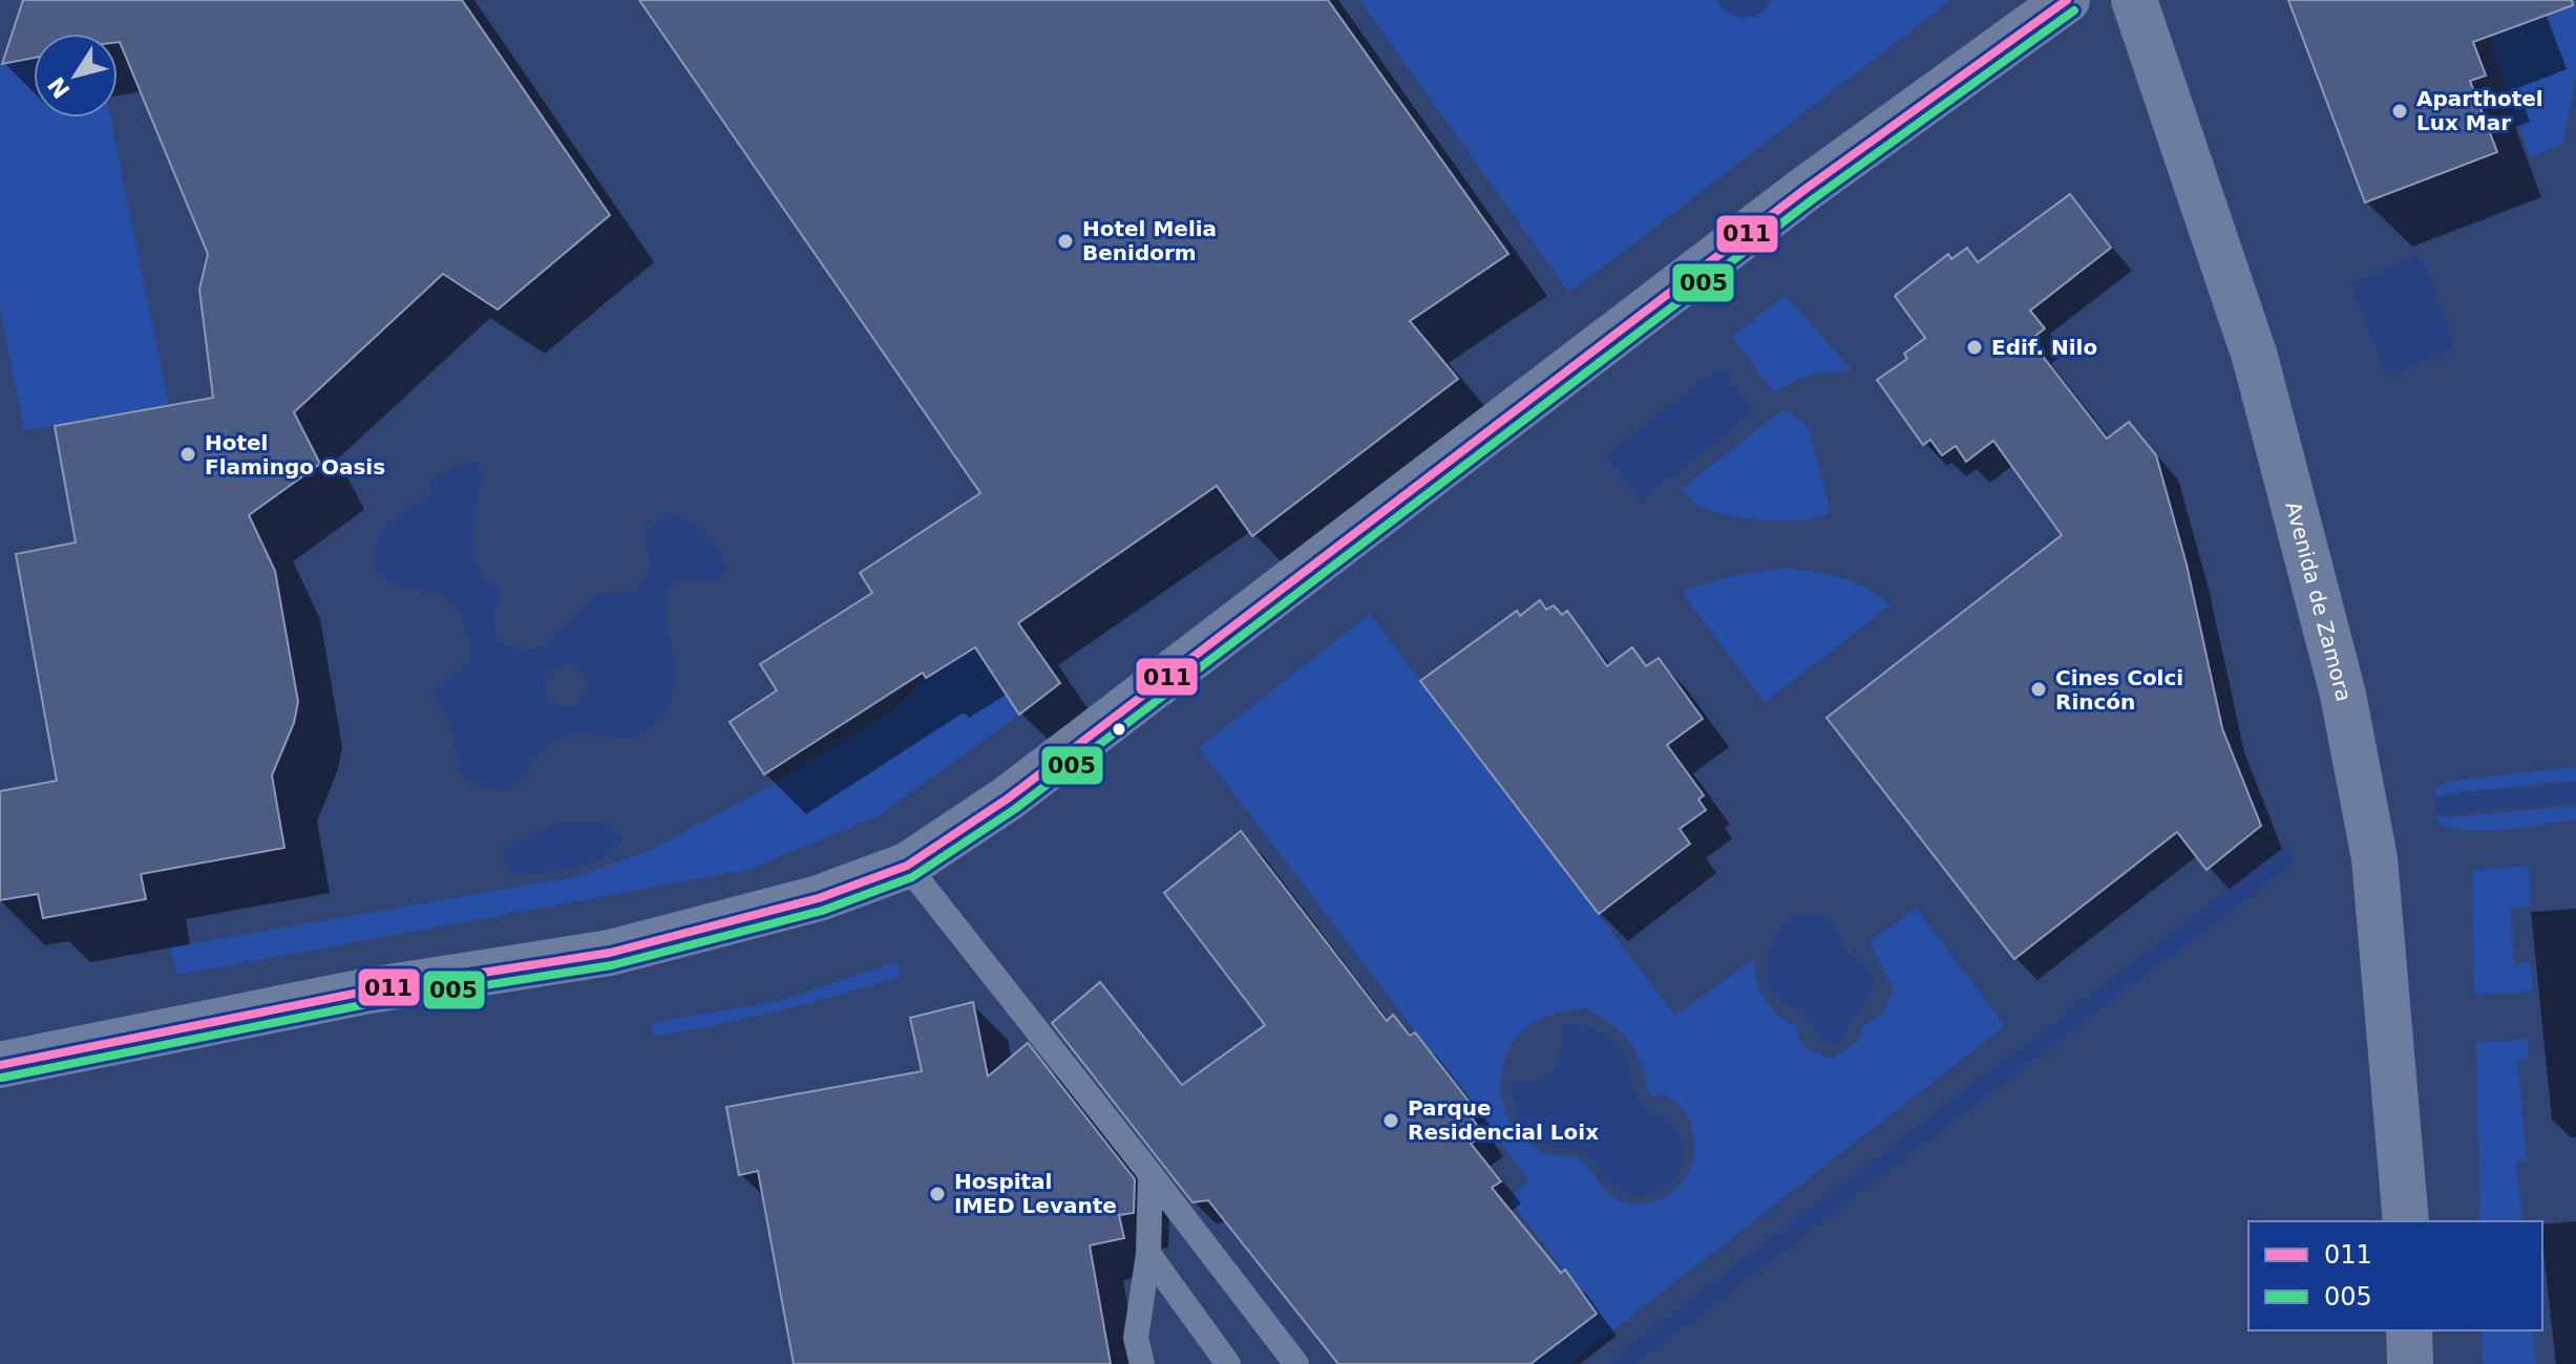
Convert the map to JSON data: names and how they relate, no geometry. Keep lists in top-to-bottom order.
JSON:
{
  "streets": {
    "street": ["Avenida de Zamora"]
  },
  "places": [
    "Aparthotel Lux Mar",
    "Hotel Melia Benidorm",
    "Edif. Nilo",
    "Hotel Flamingo Oasis",
    "Cines Colci Rincón",
    "Parque Residencial Loix",
    "Hospital IMED Levante"
  ],
  "lines": ["transit line 011", "transit line 005"],
  "legend": ["011", "005"],
  "north": "bottom left"
}
